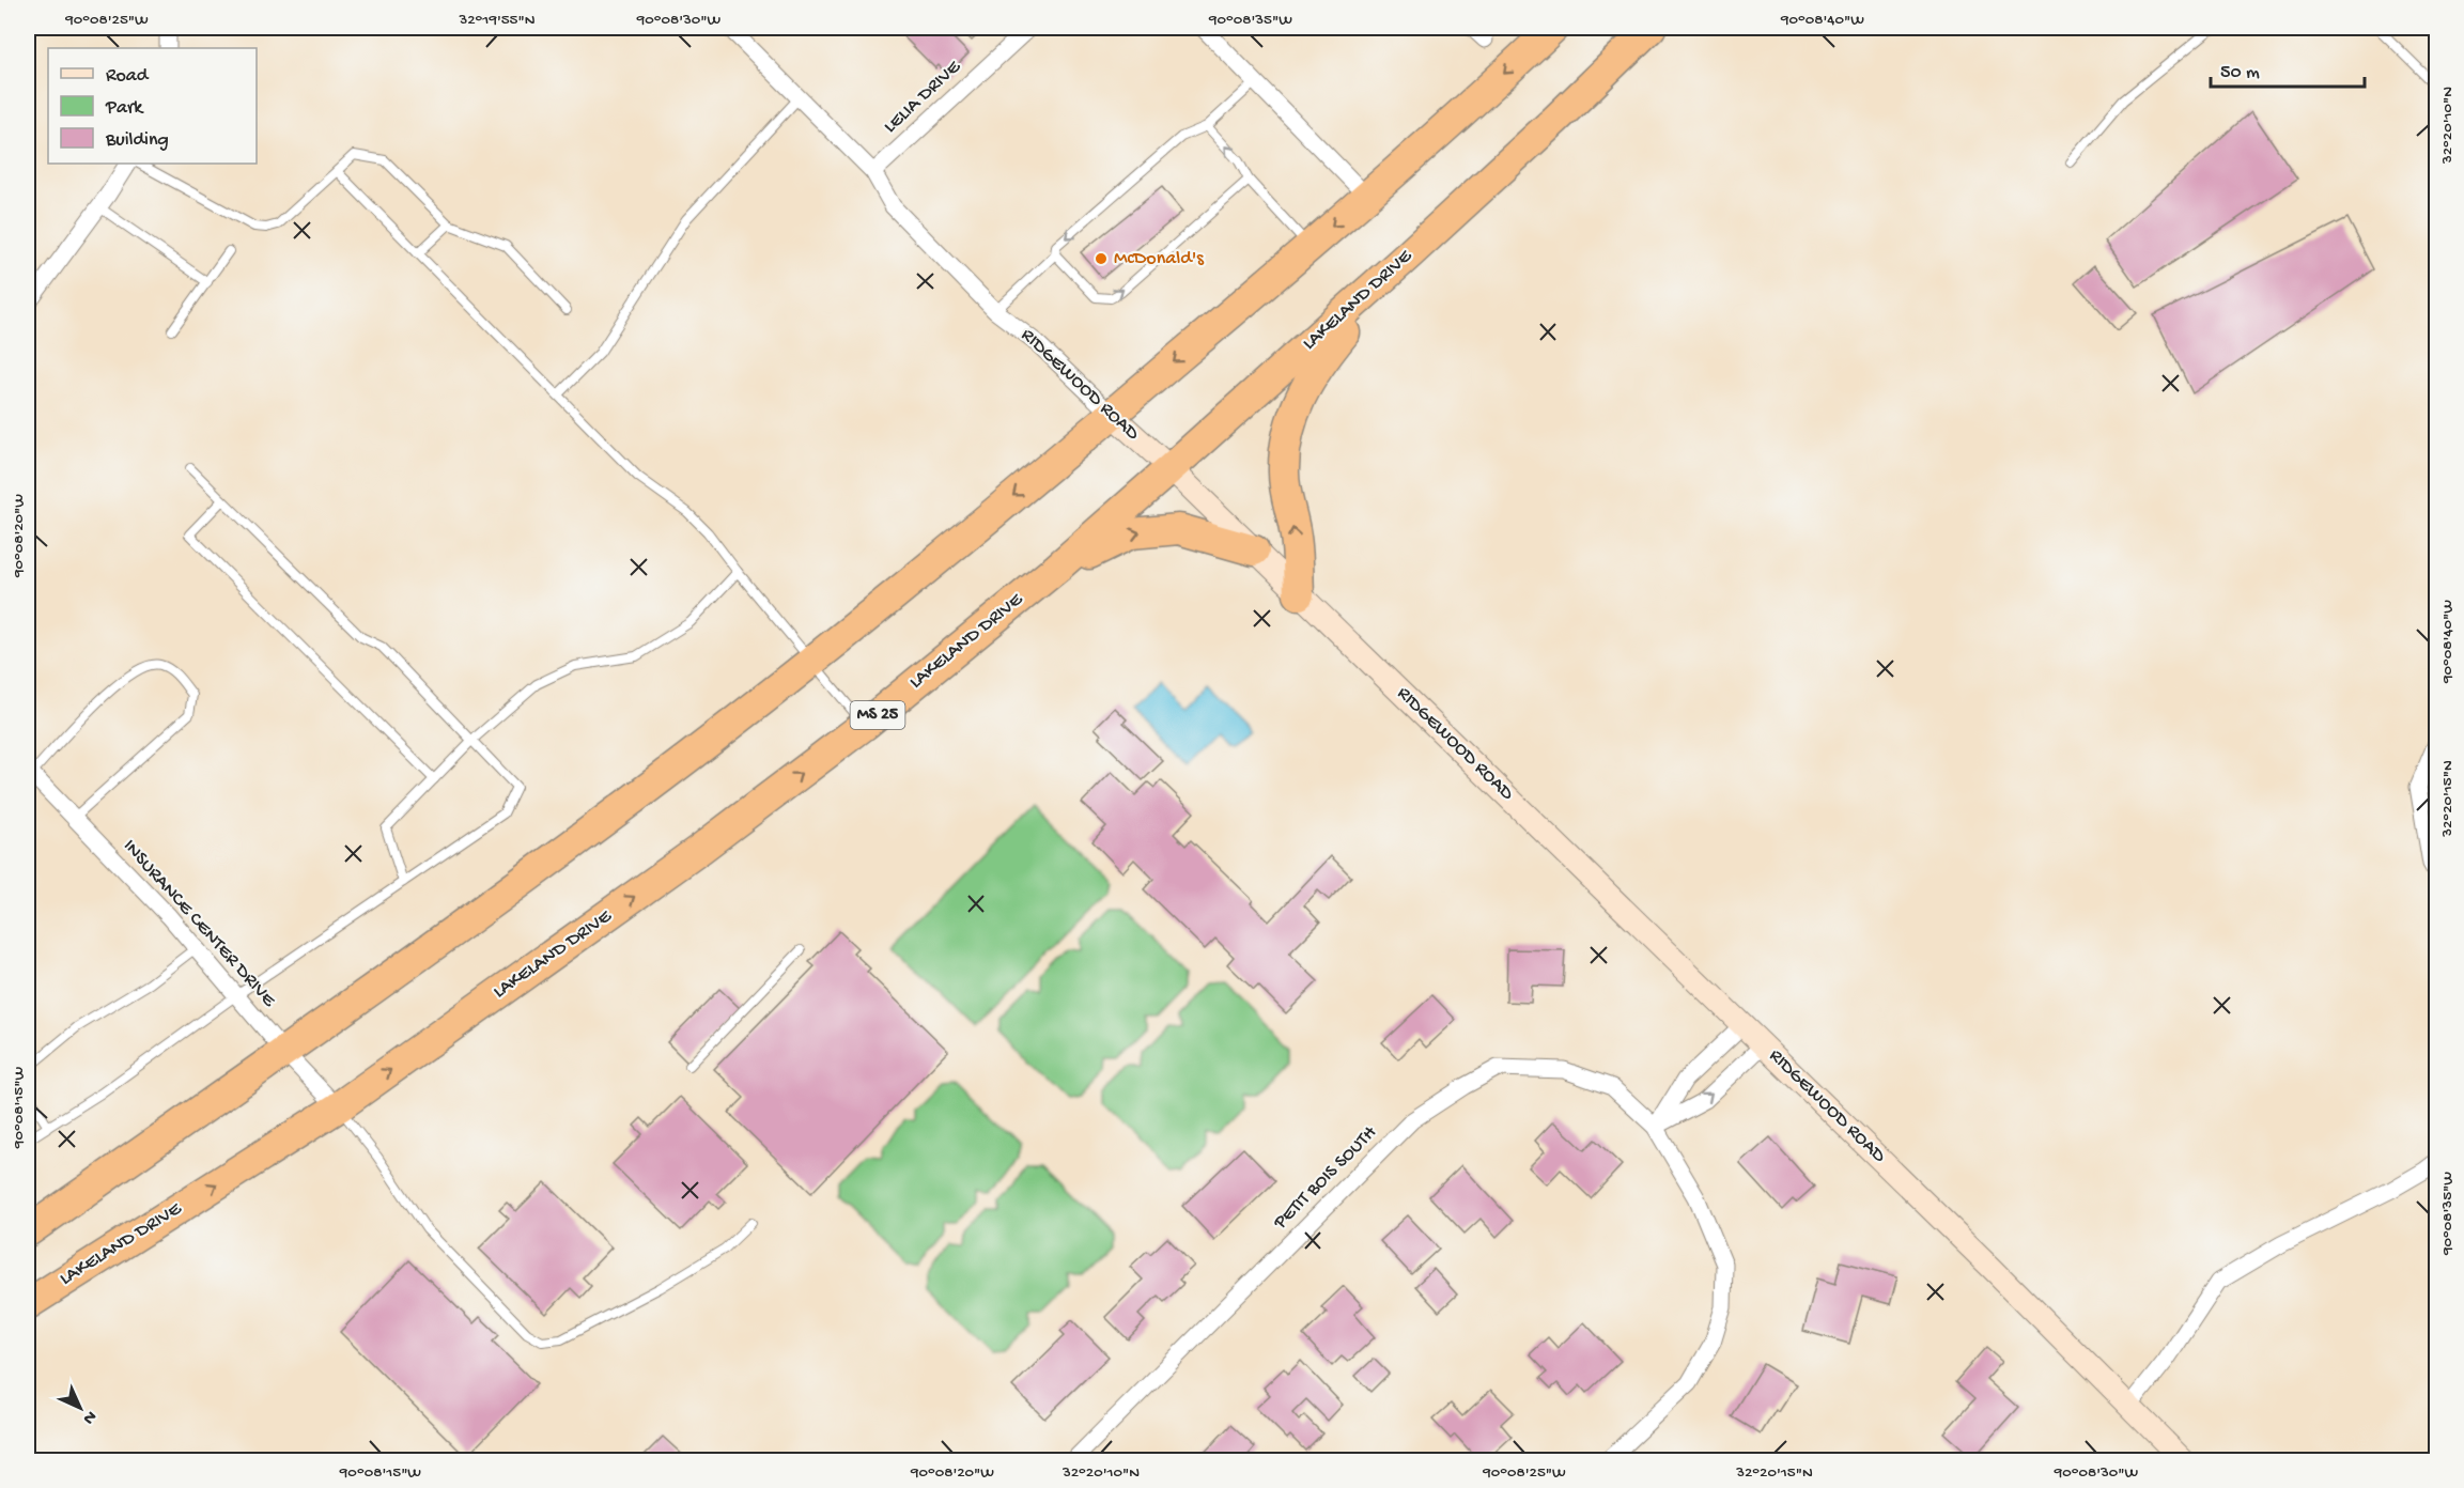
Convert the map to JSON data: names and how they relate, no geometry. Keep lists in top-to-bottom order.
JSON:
{
  "streets": {
    "highway": ["LAKELAND DRIVE", "MS 25"],
    "street": [
      "LELIA DRIVE",
      "RIDGEWOOD ROAD",
      "INSURANCE CENTER DRIVE",
      "PETIT BOIS SOUTH"
    ]
  },
  "crossings": [
    ["LELIA DRIVE", "RIDGEWOOD ROAD"],
    ["LAKELAND DRIVE", "RIDGEWOOD ROAD"],
    ["LAKELAND DRIVE", "INSURANCE CENTER DRIVE"]
  ],
  "places": ["McDonald's"],
  "legend": ["Road", "Park", "Building"],
  "scale_bar": "50 m",
  "north": "bottom right",
  "coordinates": [
    "90°08'25\"W",
    "32°19'55\"N",
    "90°08'30\"W",
    "90°08'35\"W",
    "90°08'40\"W",
    "32°20'10\"N",
    "90°08'20\"W",
    "32°20'15\"N",
    "90°08'15\"W"
  ]
}
